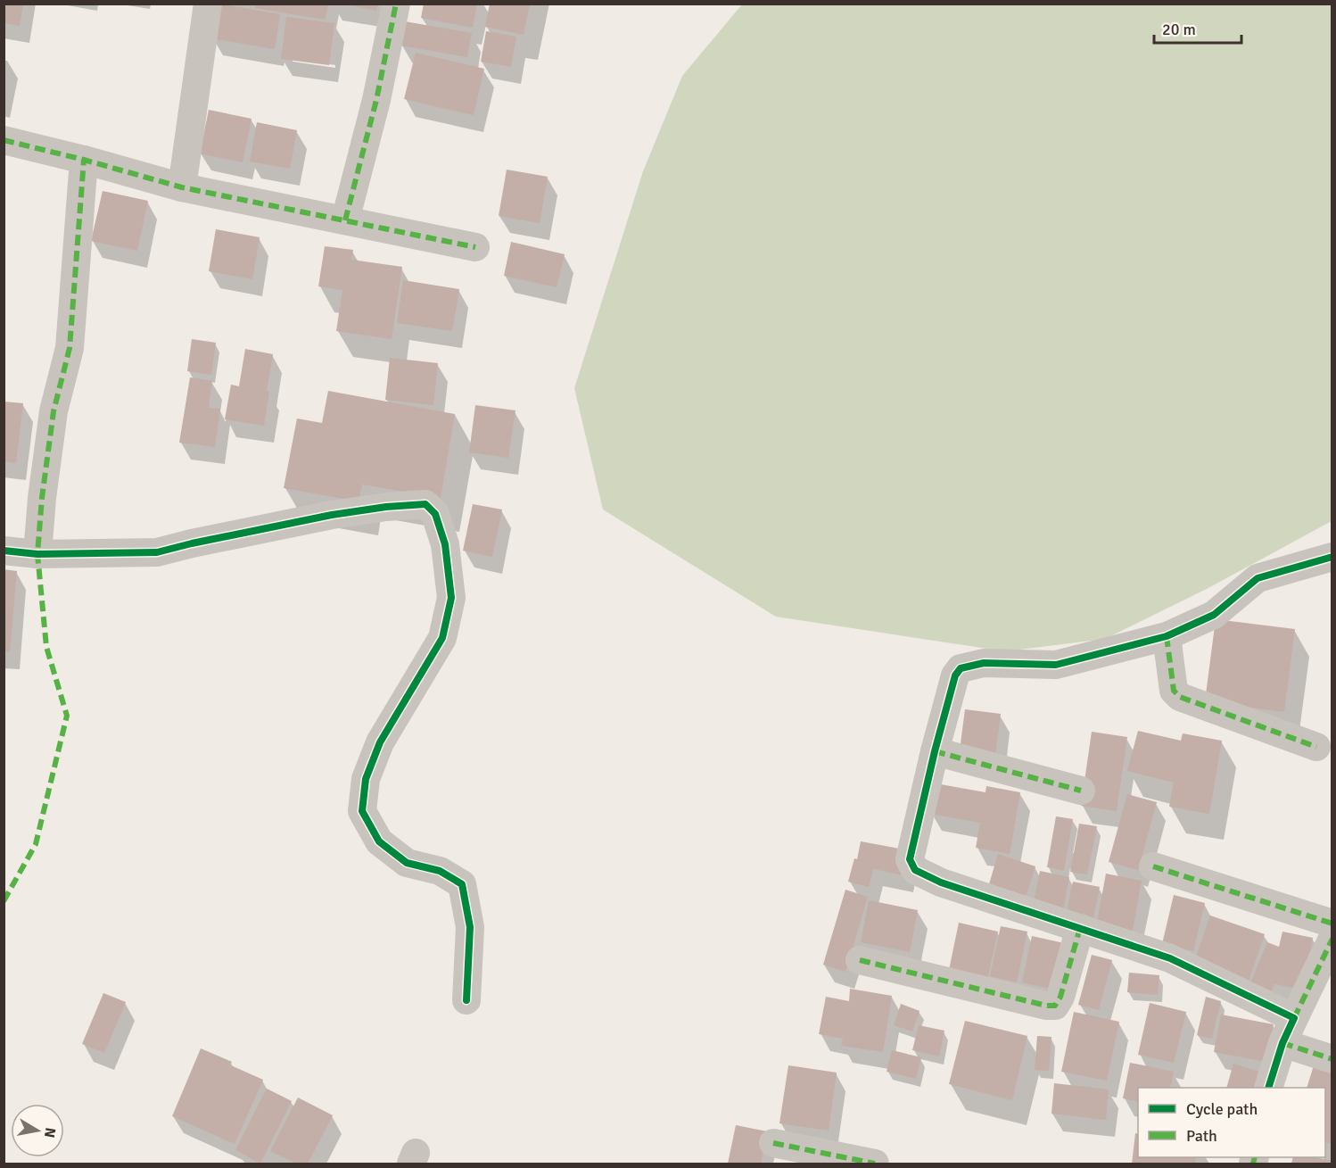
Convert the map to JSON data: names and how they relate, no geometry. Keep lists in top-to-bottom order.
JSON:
{
  "legend": ["Cycle path", "Path"],
  "scale_bar": "20 m",
  "north": "right"
}
